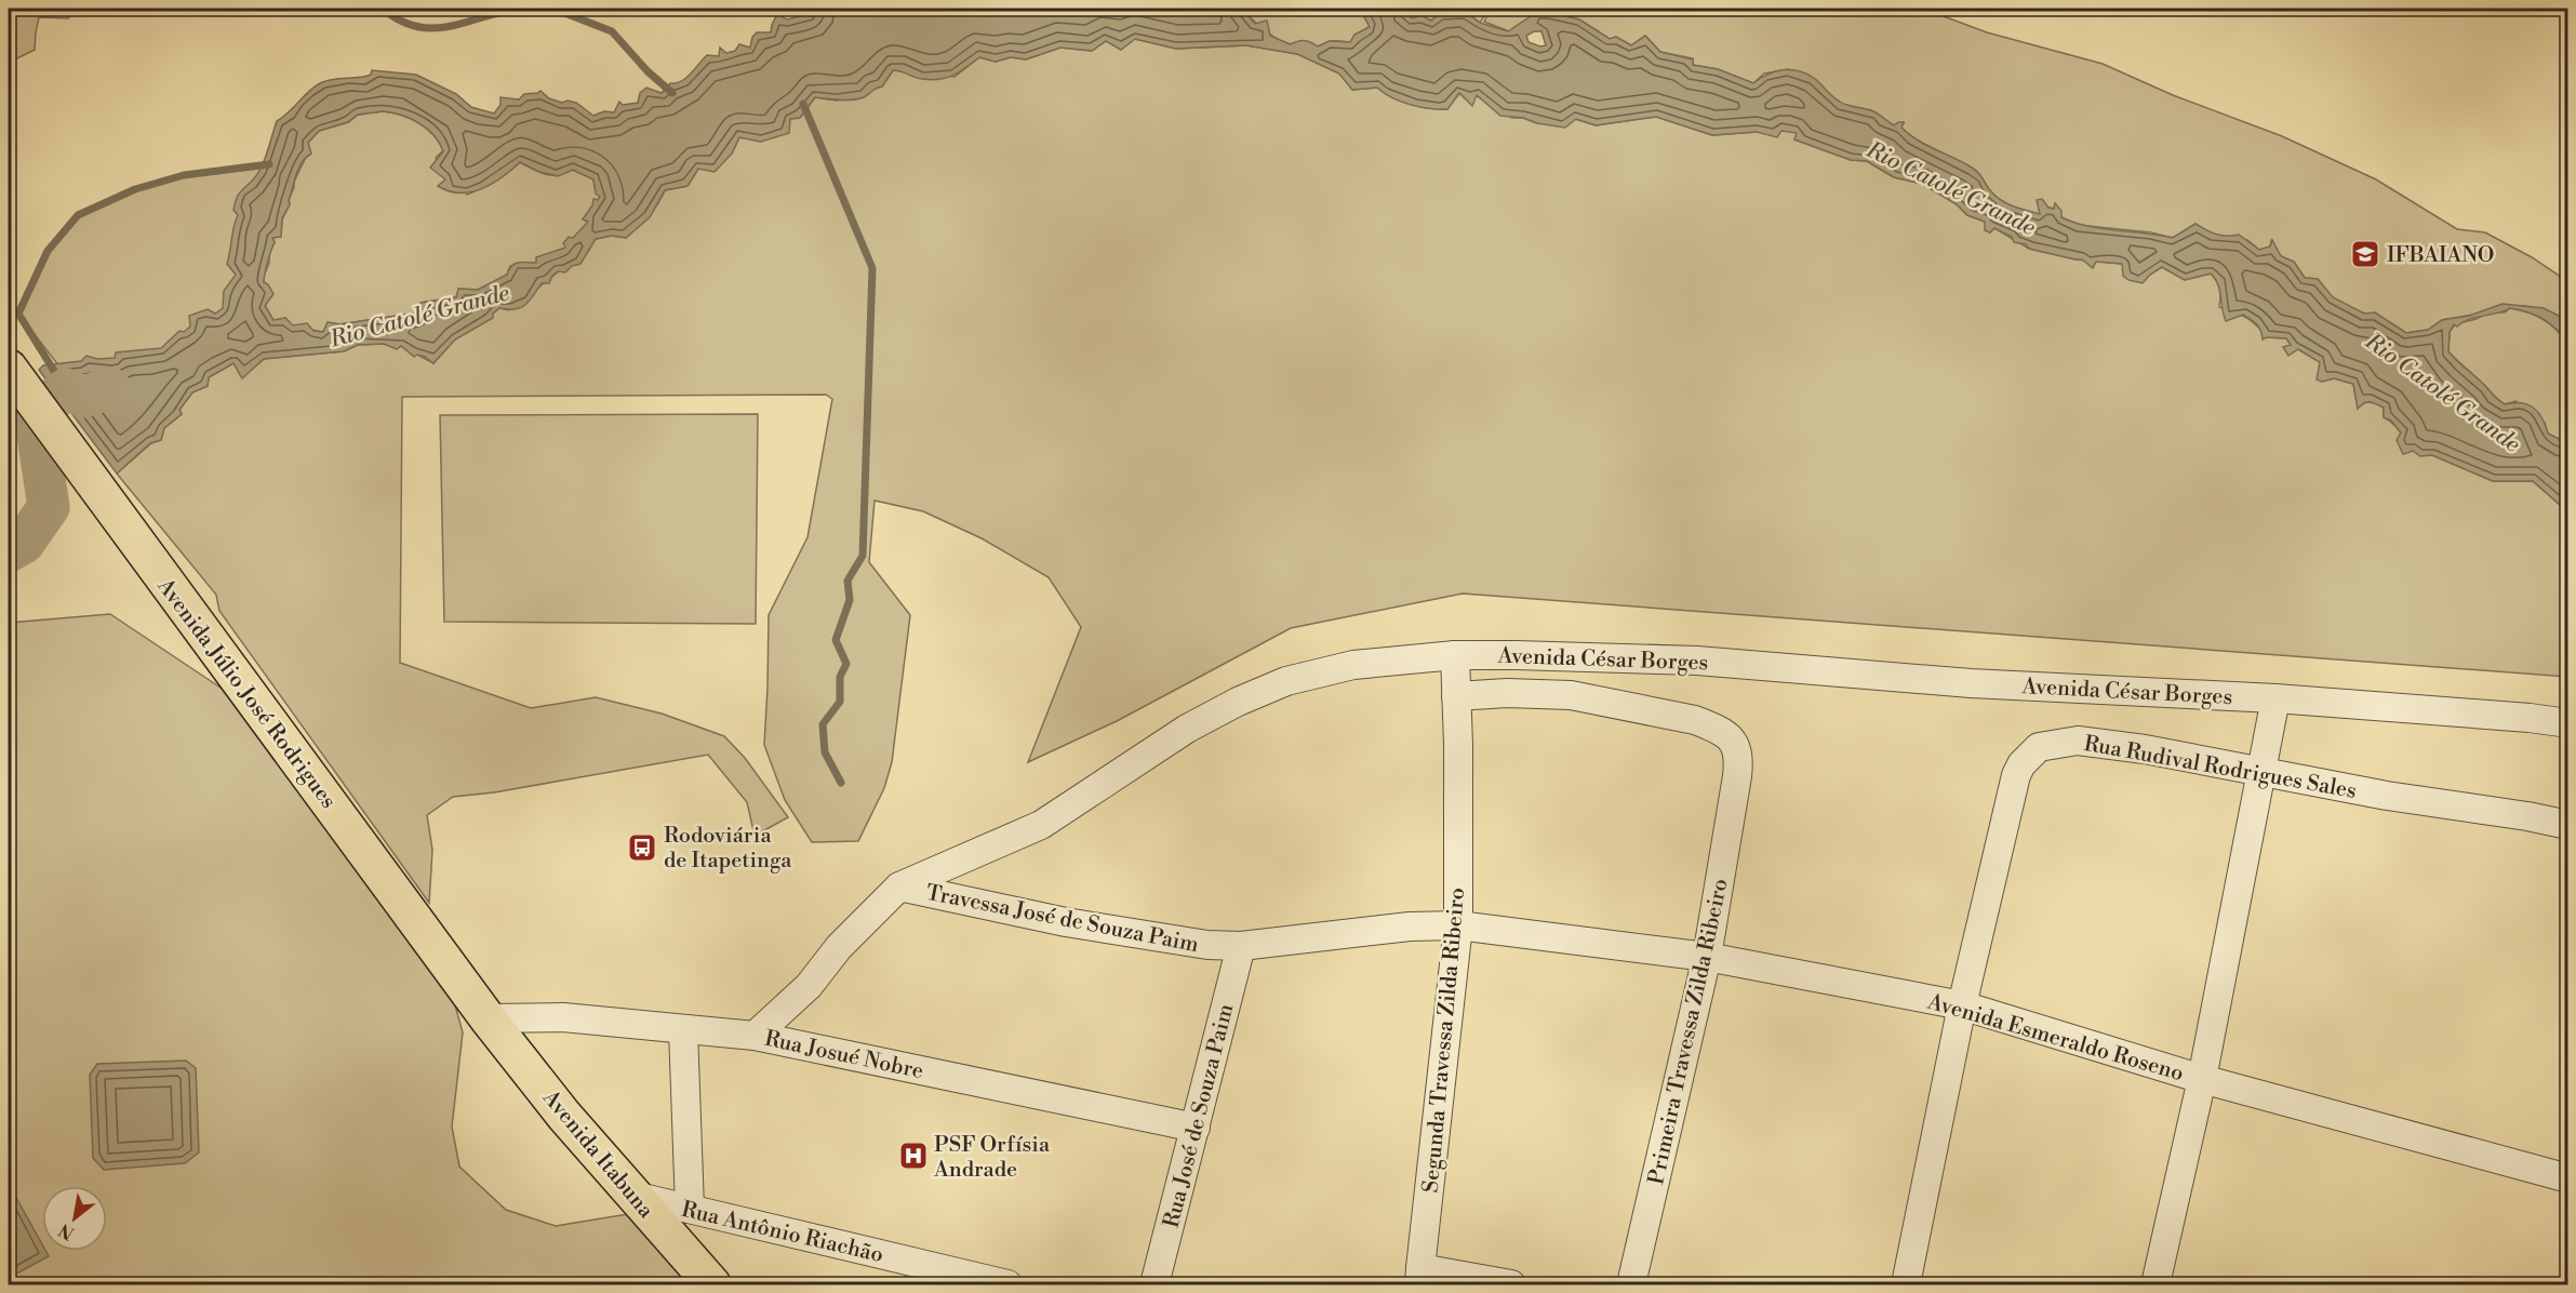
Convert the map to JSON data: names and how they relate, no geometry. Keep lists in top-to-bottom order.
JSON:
{
  "streets": {
    "main road": ["Avenida Júlio José Rodrigues", "Avenida Itabuna"],
    "street": [
      "Avenida César Borges",
      "Rua Rudival Rodrigues Sales",
      "Travessa José de Souza Paim",
      "Primeira Travessa Zilda Ribeiro",
      "Avenida Esmeraldo Roseno",
      "Segunda Travessa Zilda Ribeiro",
      "Rua Josué Nobre",
      "Rua José de Souza Paim",
      "Rua Antônio Riachão"
    ]
  },
  "crossings": [
    ["Avenida César Borges", "Travessa José de Souza Paim"],
    ["Avenida César Borges", "Segunda Travessa Zilda Ribeiro"],
    ["Avenida César Borges", "Rua Josué Nobre"],
    ["Avenida Júlio José Rodrigues", "Rua Josué Nobre"],
    ["Avenida Júlio José Rodrigues", "Avenida Itabuna"],
    ["Rua Rudival Rodrigues Sales", "Avenida Esmeraldo Roseno"],
    ["Travessa José de Souza Paim", "Avenida Esmeraldo Roseno"],
    ["Travessa José de Souza Paim", "Segunda Travessa Zilda Ribeiro"],
    ["Travessa José de Souza Paim", "Rua José de Souza Paim"],
    ["Primeira Travessa Zilda Ribeiro", "Avenida Esmeraldo Roseno"],
    ["Primeira Travessa Zilda Ribeiro", "Segunda Travessa Zilda Ribeiro"],
    ["Avenida Esmeraldo Roseno", "Segunda Travessa Zilda Ribeiro"],
    ["Rua Josué Nobre", "Rua José de Souza Paim"],
    ["Rua Josué Nobre", "Avenida Itabuna"],
    ["Avenida Itabuna", "Rua Antônio Riachão"]
  ],
  "water": ["Rio Catolé Grande"],
  "places": {
    "school or university": ["IFBAIANO"],
    "bus stop": ["Rodoviária de Itapetinga"],
    "hospital": ["PSF Orfísia Andrade"]
  },
  "north": "bottom left"
}
